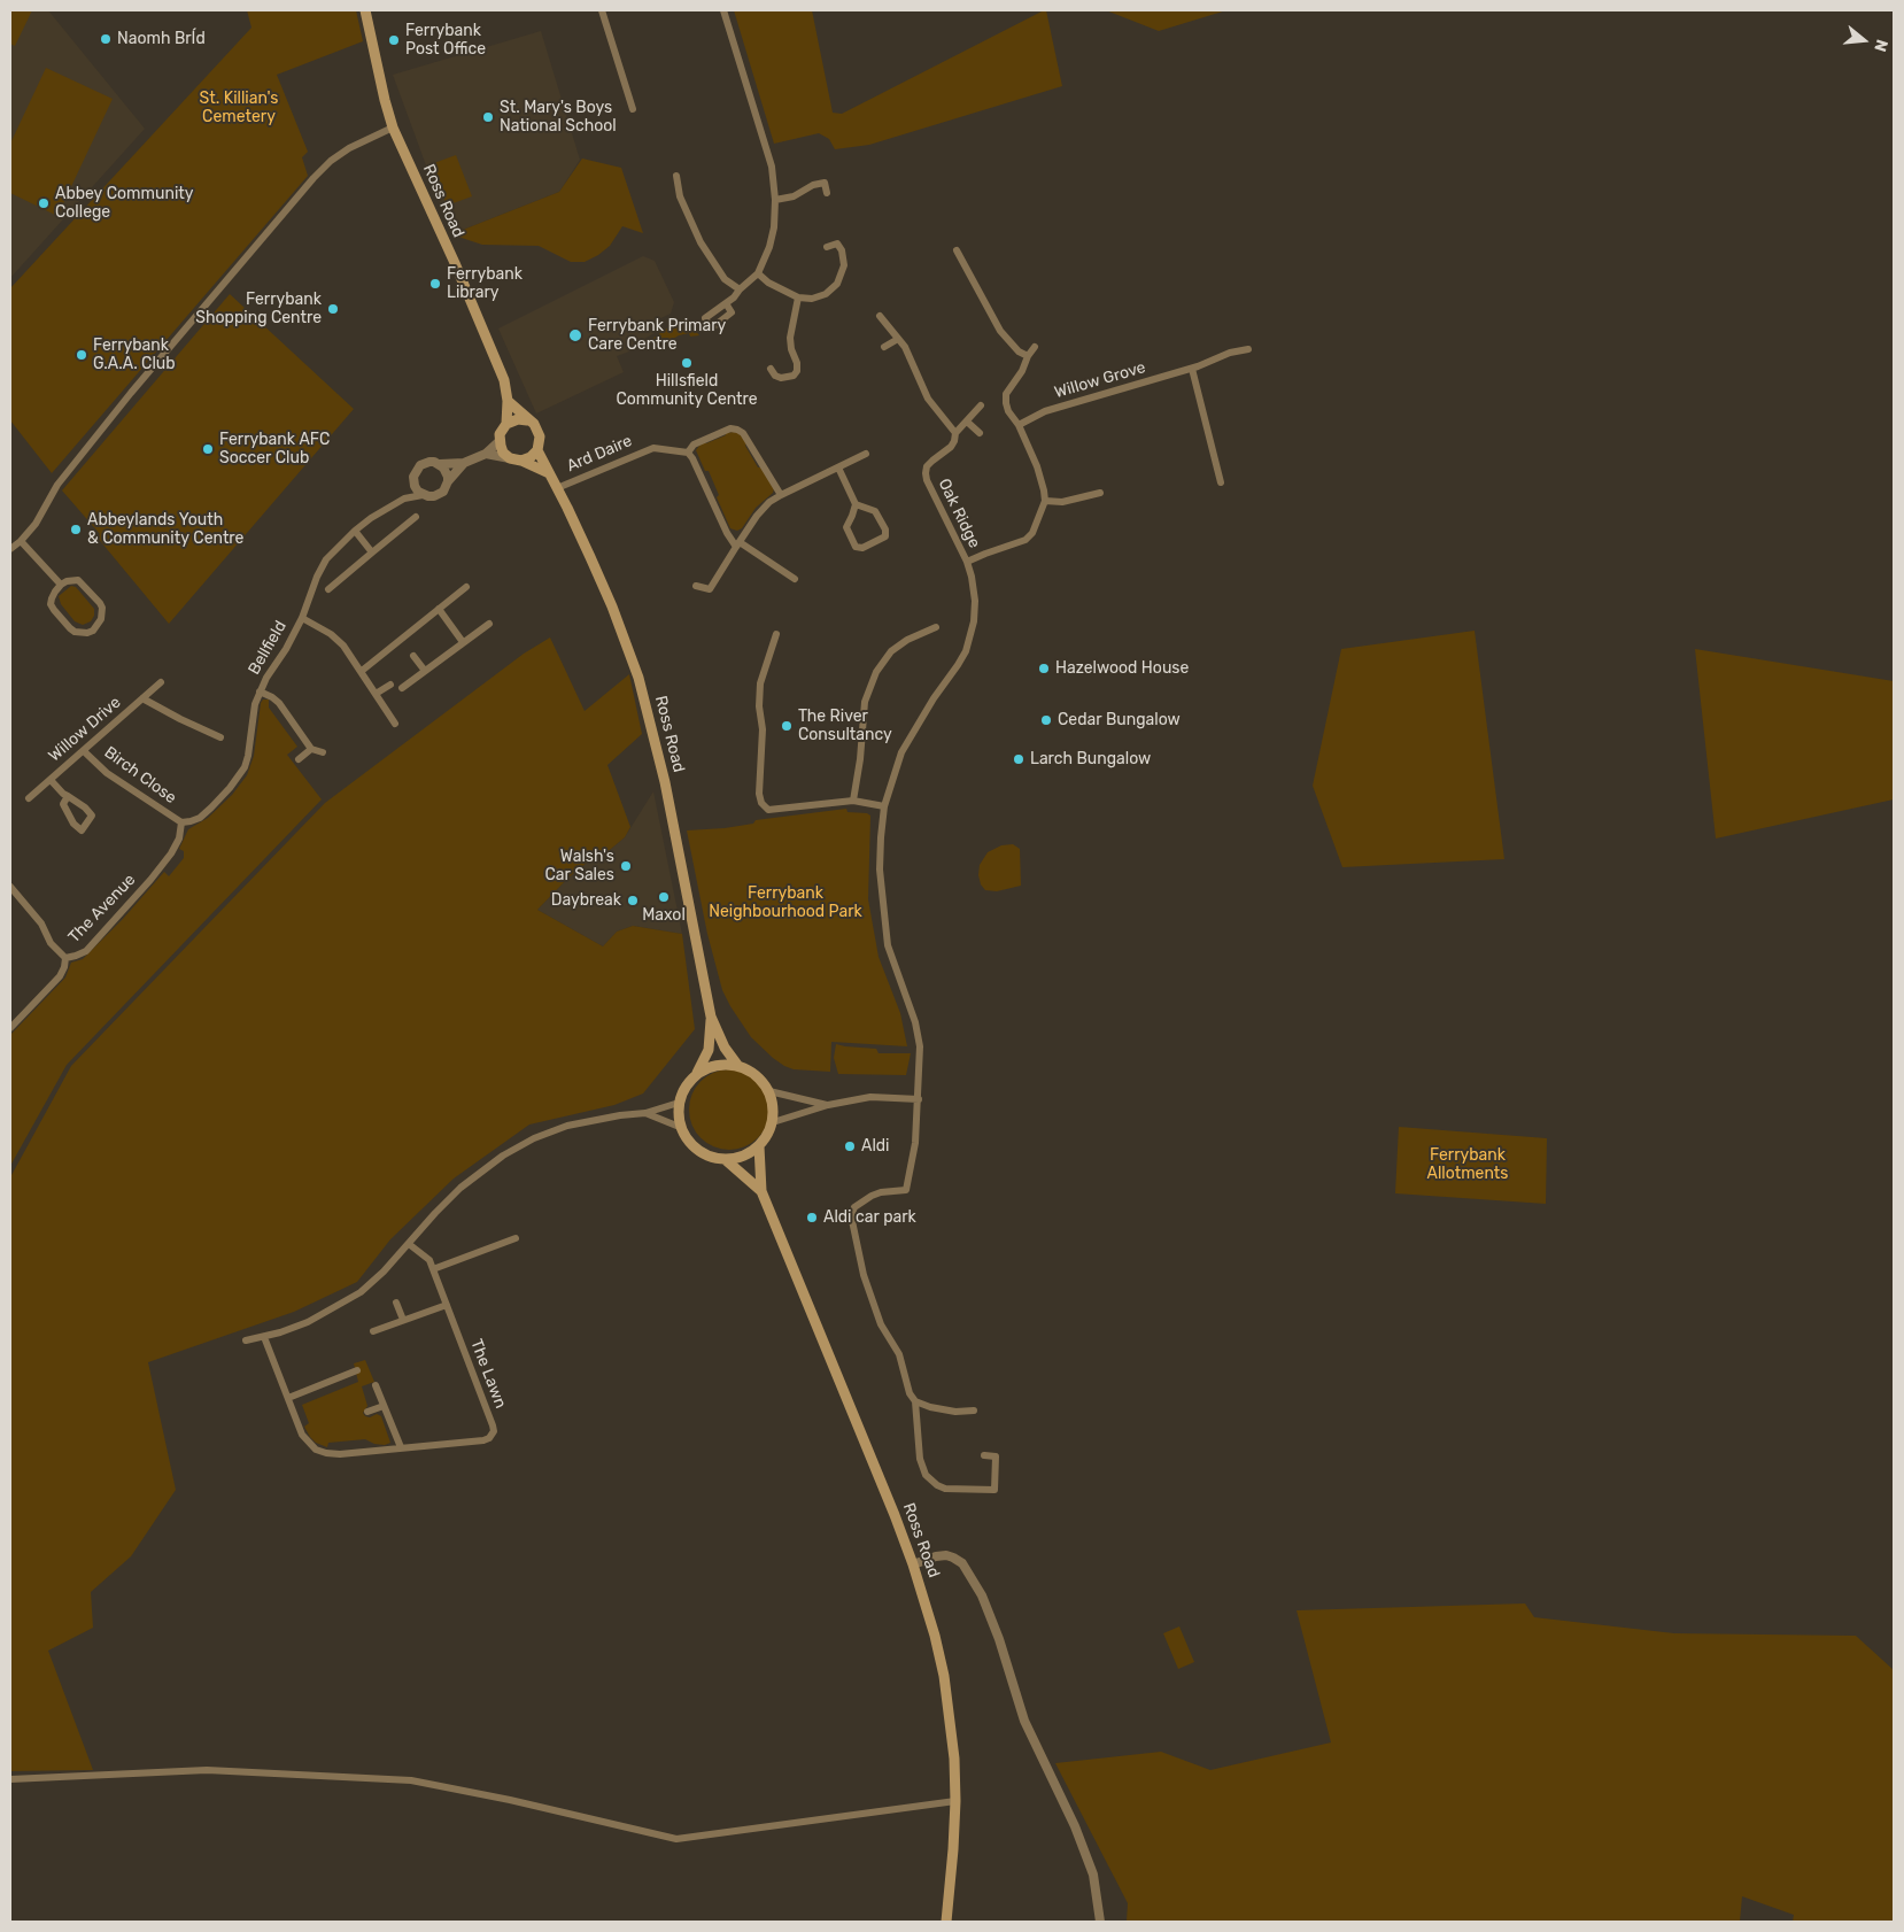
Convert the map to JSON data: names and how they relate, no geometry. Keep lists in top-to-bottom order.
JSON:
{
  "streets": {
    "main road": ["Ross Road"],
    "street": [
      "Willow Grove",
      "Ard Daire",
      "Oak Ridge",
      "Bellfield",
      "Willow Drive",
      "Birch Close",
      "The Avenue",
      "The Lawn"
    ]
  },
  "crossings": [
    ["Ross Road", "Ard Daire"],
    ["Bellfield", "Birch Close"],
    ["Bellfield", "The Avenue"],
    ["Willow Drive", "Birch Close"],
    ["Birch Close", "The Avenue"]
  ],
  "parks": ["St. Killian's Cemetery", "Ferrybank Neighbourhood Park", "Ferrybank Allotments"],
  "places": [
    "Naomh BrÍd",
    "Ferrybank Post Office",
    "St. Mary's Boys National School",
    "Abbey Community College",
    "Ferrybank Library",
    "Ferrybank Shopping Centre",
    "Ferrybank Primary Care Centre",
    "Ferrybank G.A.A. Club",
    "Hillsfield Community Centre",
    "Ferrybank AFC Soccer Club",
    "Abbeylands Youth & Community Centre",
    "Hazelwood House",
    "Cedar Bungalow",
    "The River Consultancy",
    "Larch Bungalow",
    "Walsh's Car Sales",
    "Maxol",
    "Daybreak",
    "Aldi",
    "Aldi car park"
  ],
  "north": "right"
}
